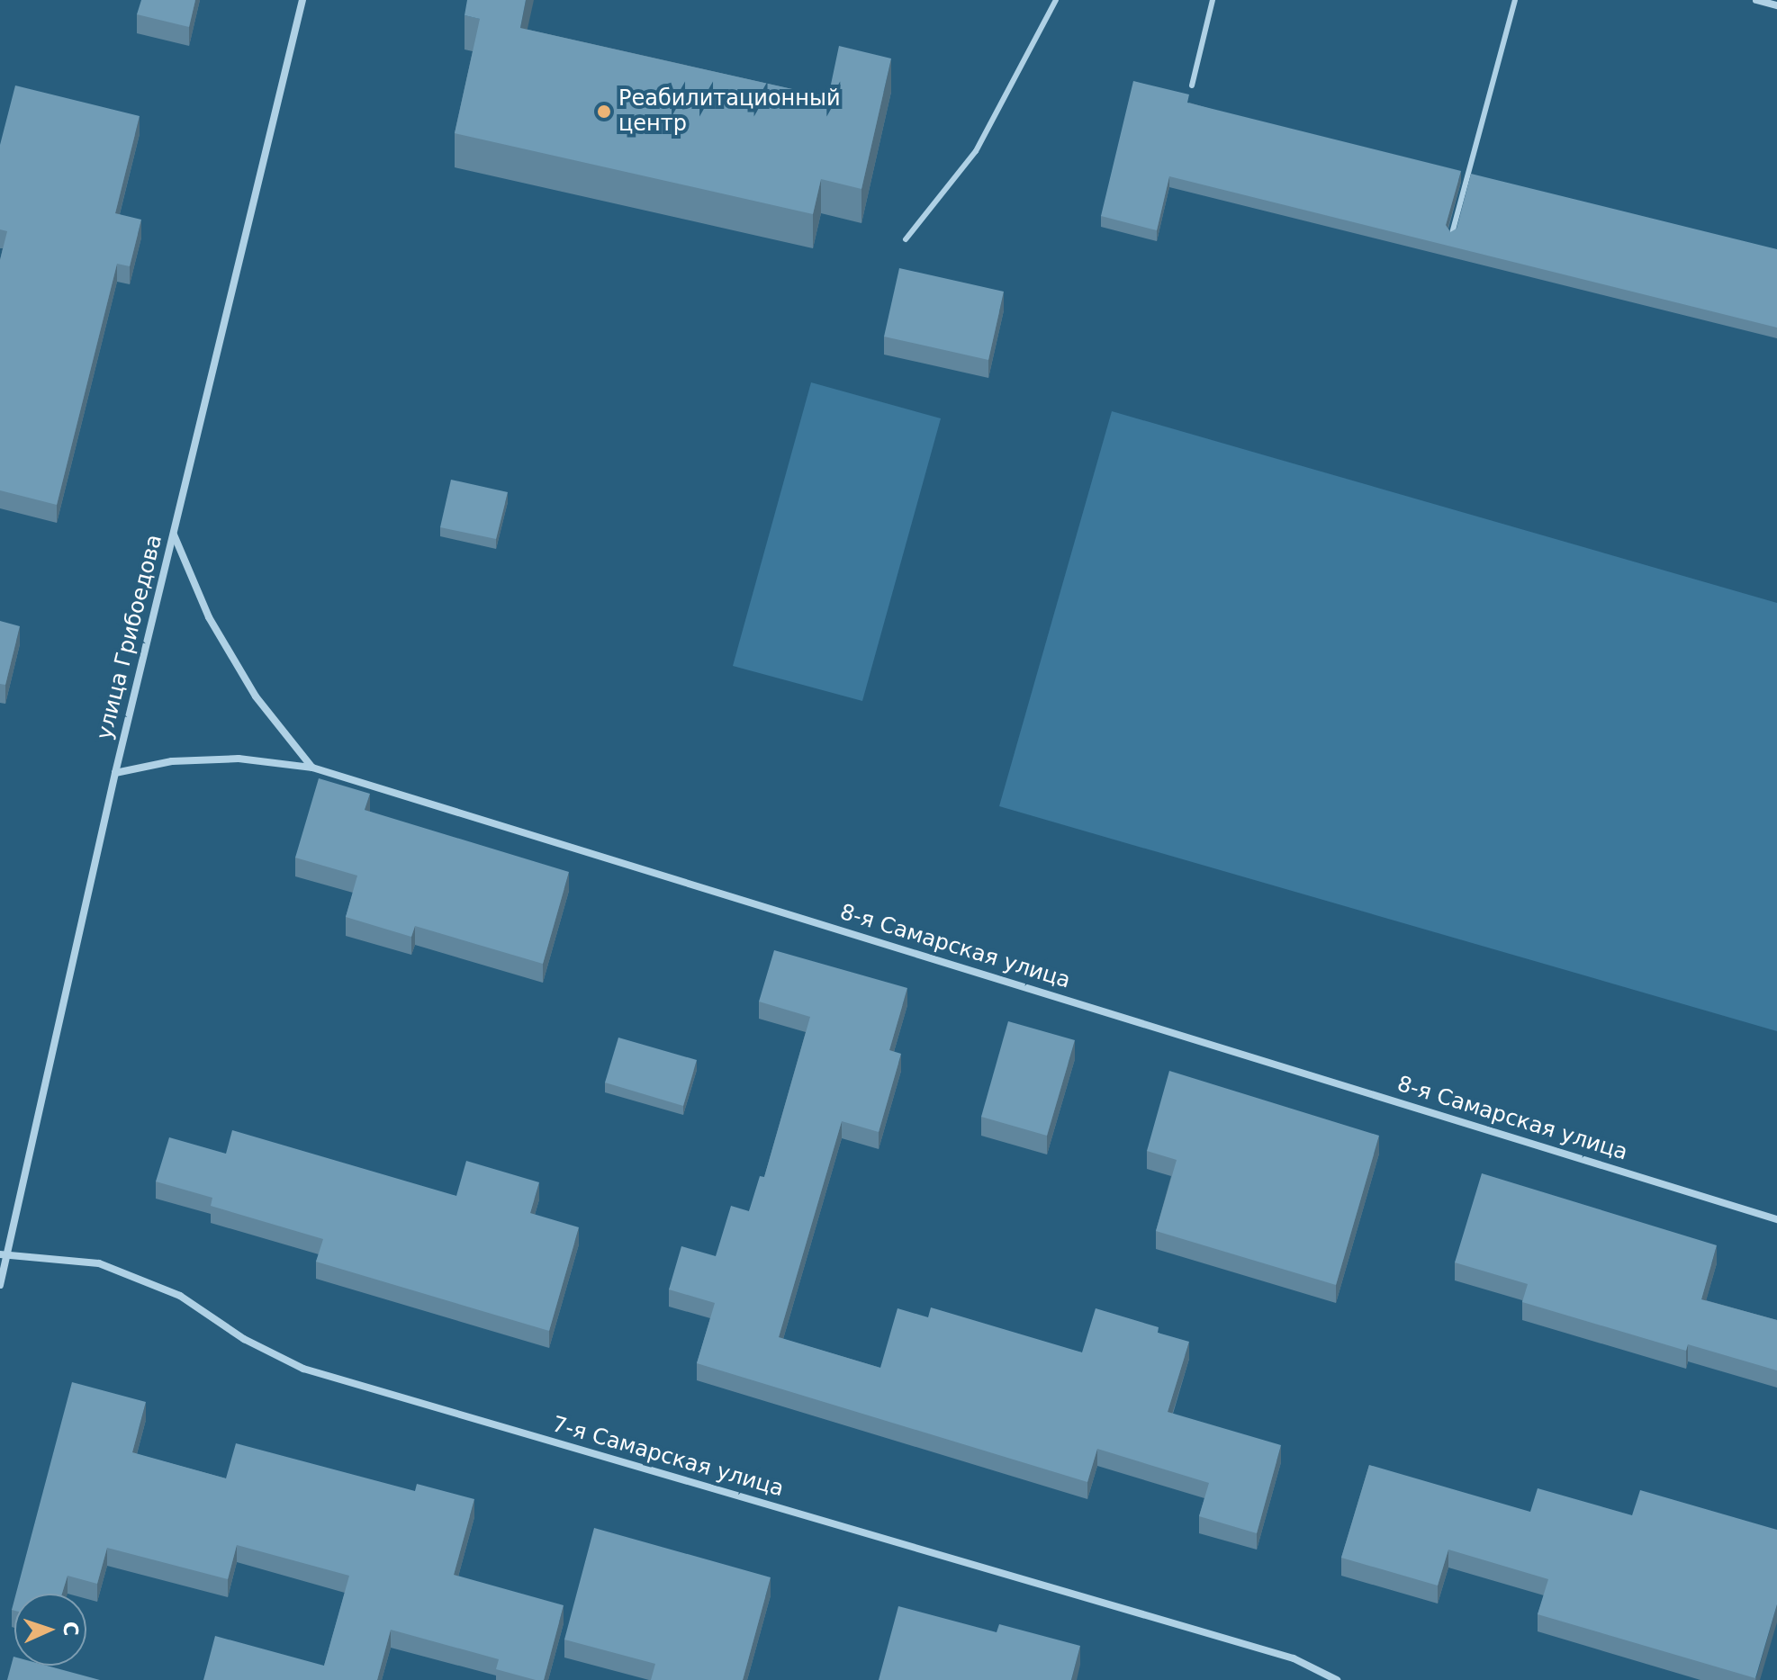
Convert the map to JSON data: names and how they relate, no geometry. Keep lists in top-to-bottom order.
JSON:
{
  "streets": {
    "street": ["улица Грибоедова", "8-я Самарская улица", "7-я Самарская улица"]
  },
  "crossings": [
    ["улица Грибоедова", "8-я Самарская улица"],
    ["улица Грибоедова", "7-я Самарская улица"]
  ],
  "places": ["Реабилитационный центр"],
  "north": "right"
}
